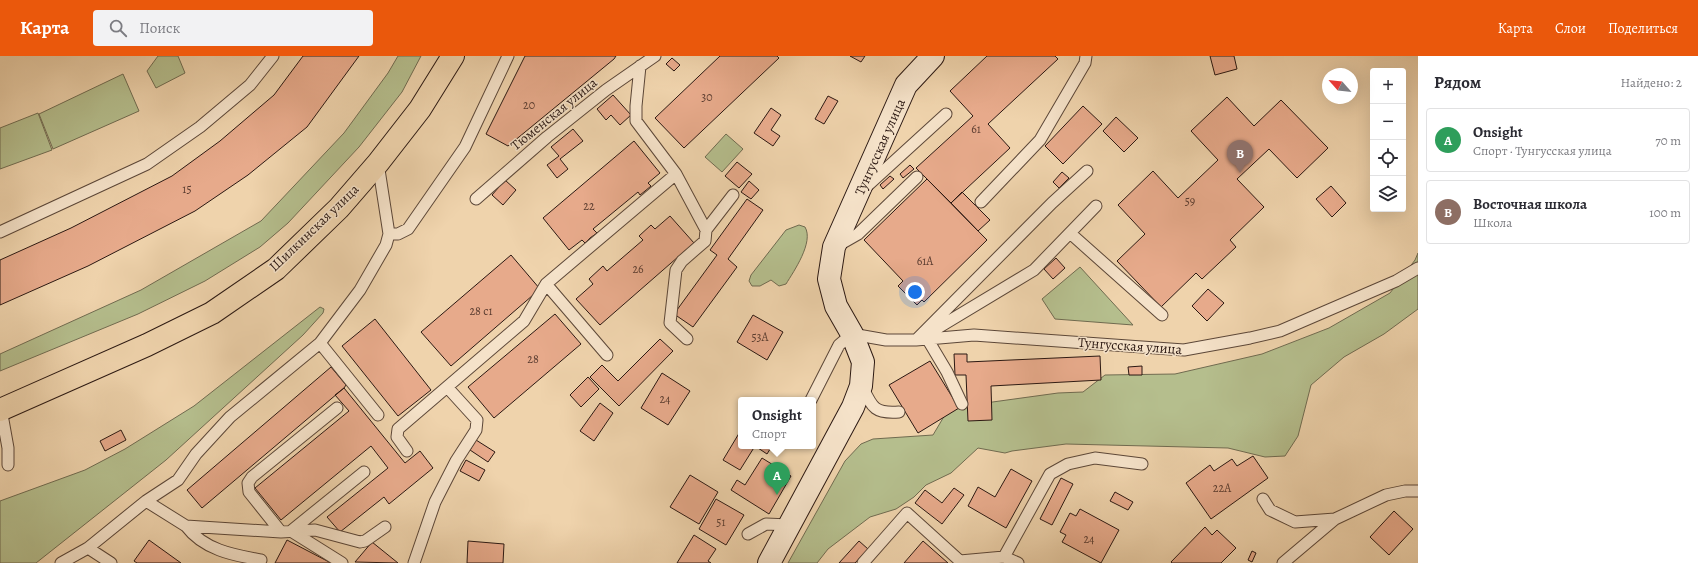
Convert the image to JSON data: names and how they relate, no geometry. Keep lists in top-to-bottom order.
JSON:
{
  "streets": {
    "main road": ["Тунгусская улица", "Шилкинская улица"],
    "lane": ["Тюменская улица"]
  },
  "house_numbers": [
    "30",
    "20",
    "61",
    "15",
    "59",
    "22",
    "61А",
    "26",
    "28 с1",
    "53А",
    "28",
    "24",
    "22А",
    "51",
    "24"
  ],
  "north": "top left",
  "page": {
    "header": "Карта",
    "search": "Поиск",
    "nav": ["Карта", "Слои", "Поделиться"],
    "heading": ["Рядом", "Найдено: 2"],
    "map_buttons": ["+", "−"],
    "list": [
      {
        "mark": "A",
        "name": "Onsight",
        "note": "Спорт · Тунгусская улица",
        "value": "70 m"
      },
      {
        "mark": "B",
        "name": "Восточная школа",
        "note": "Школа",
        "value": "100 m"
      }
    ],
    "pins": ["B", "A"],
    "popup": ["Onsight", "Спорт"]
  }
}
